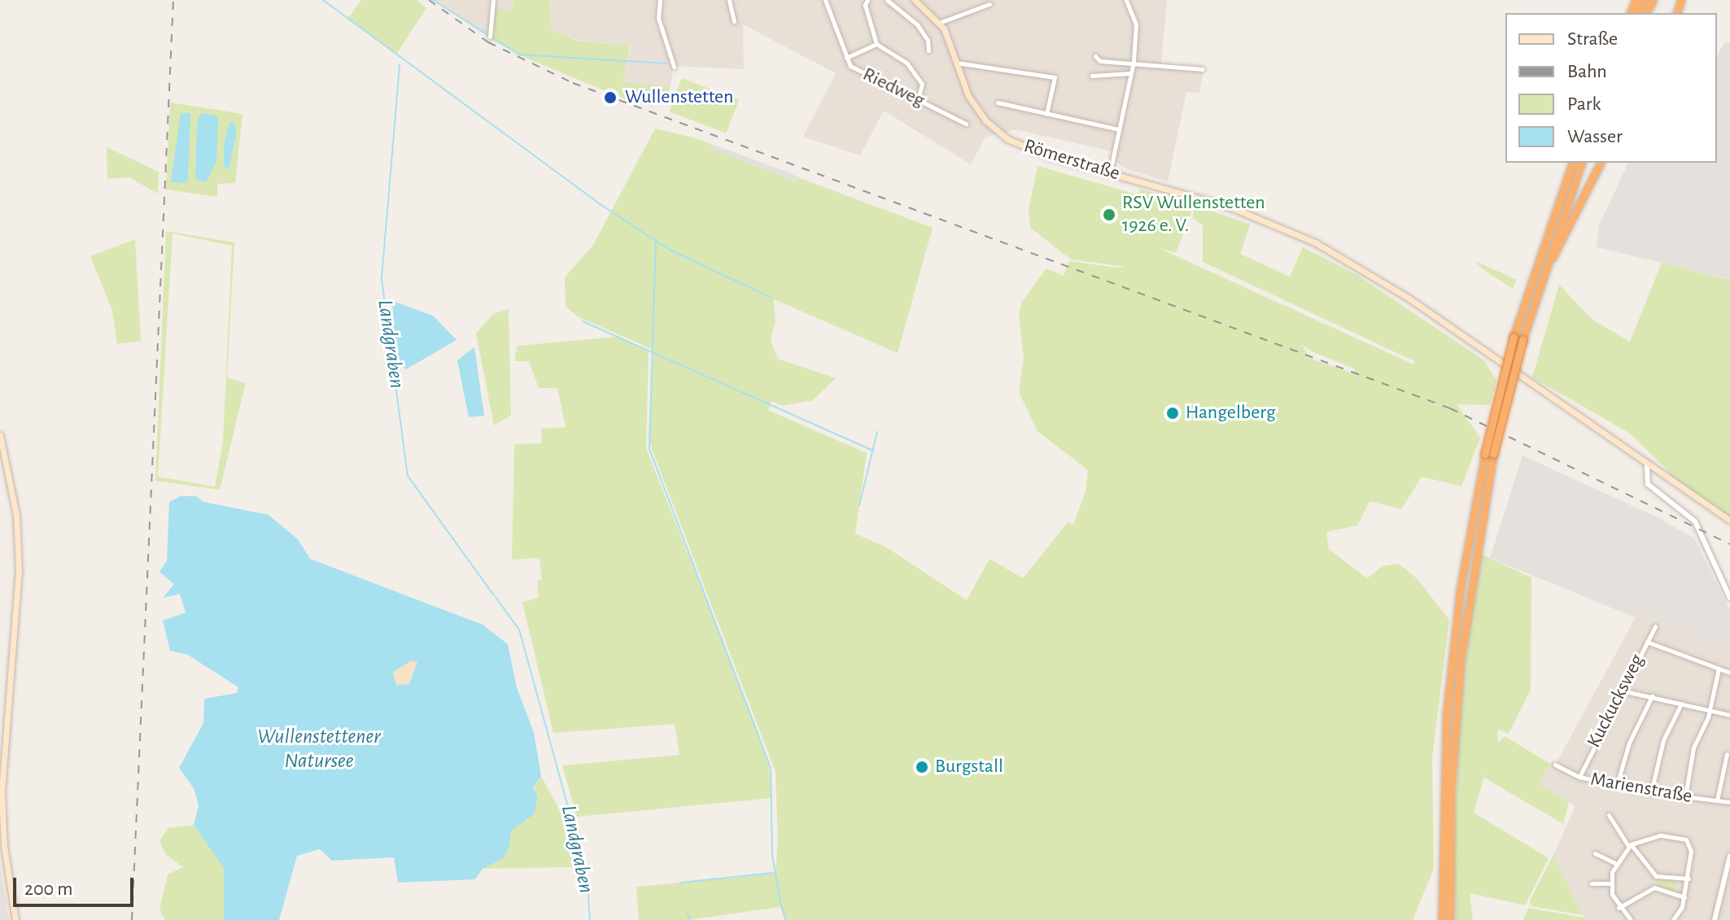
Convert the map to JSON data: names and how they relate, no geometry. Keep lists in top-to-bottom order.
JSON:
{
  "streets": {
    "main road": ["Römerstraße"],
    "street": ["Riedweg", "Kuckucksweg", "Marienstraße"]
  },
  "crossings": [
    ["Kuckucksweg", "Marienstraße"]
  ],
  "water": ["Landgraben", "Wullenstettener Natursee"],
  "places": [
    "Wullenstetten",
    "RSV Wullenstetten 1926 e. V.",
    "Hangelberg",
    "Burgstall"
  ],
  "legend": [
    "Straße",
    "Bahn",
    "Park",
    "Wasser"
  ],
  "scale_bar": "200 m"
}
